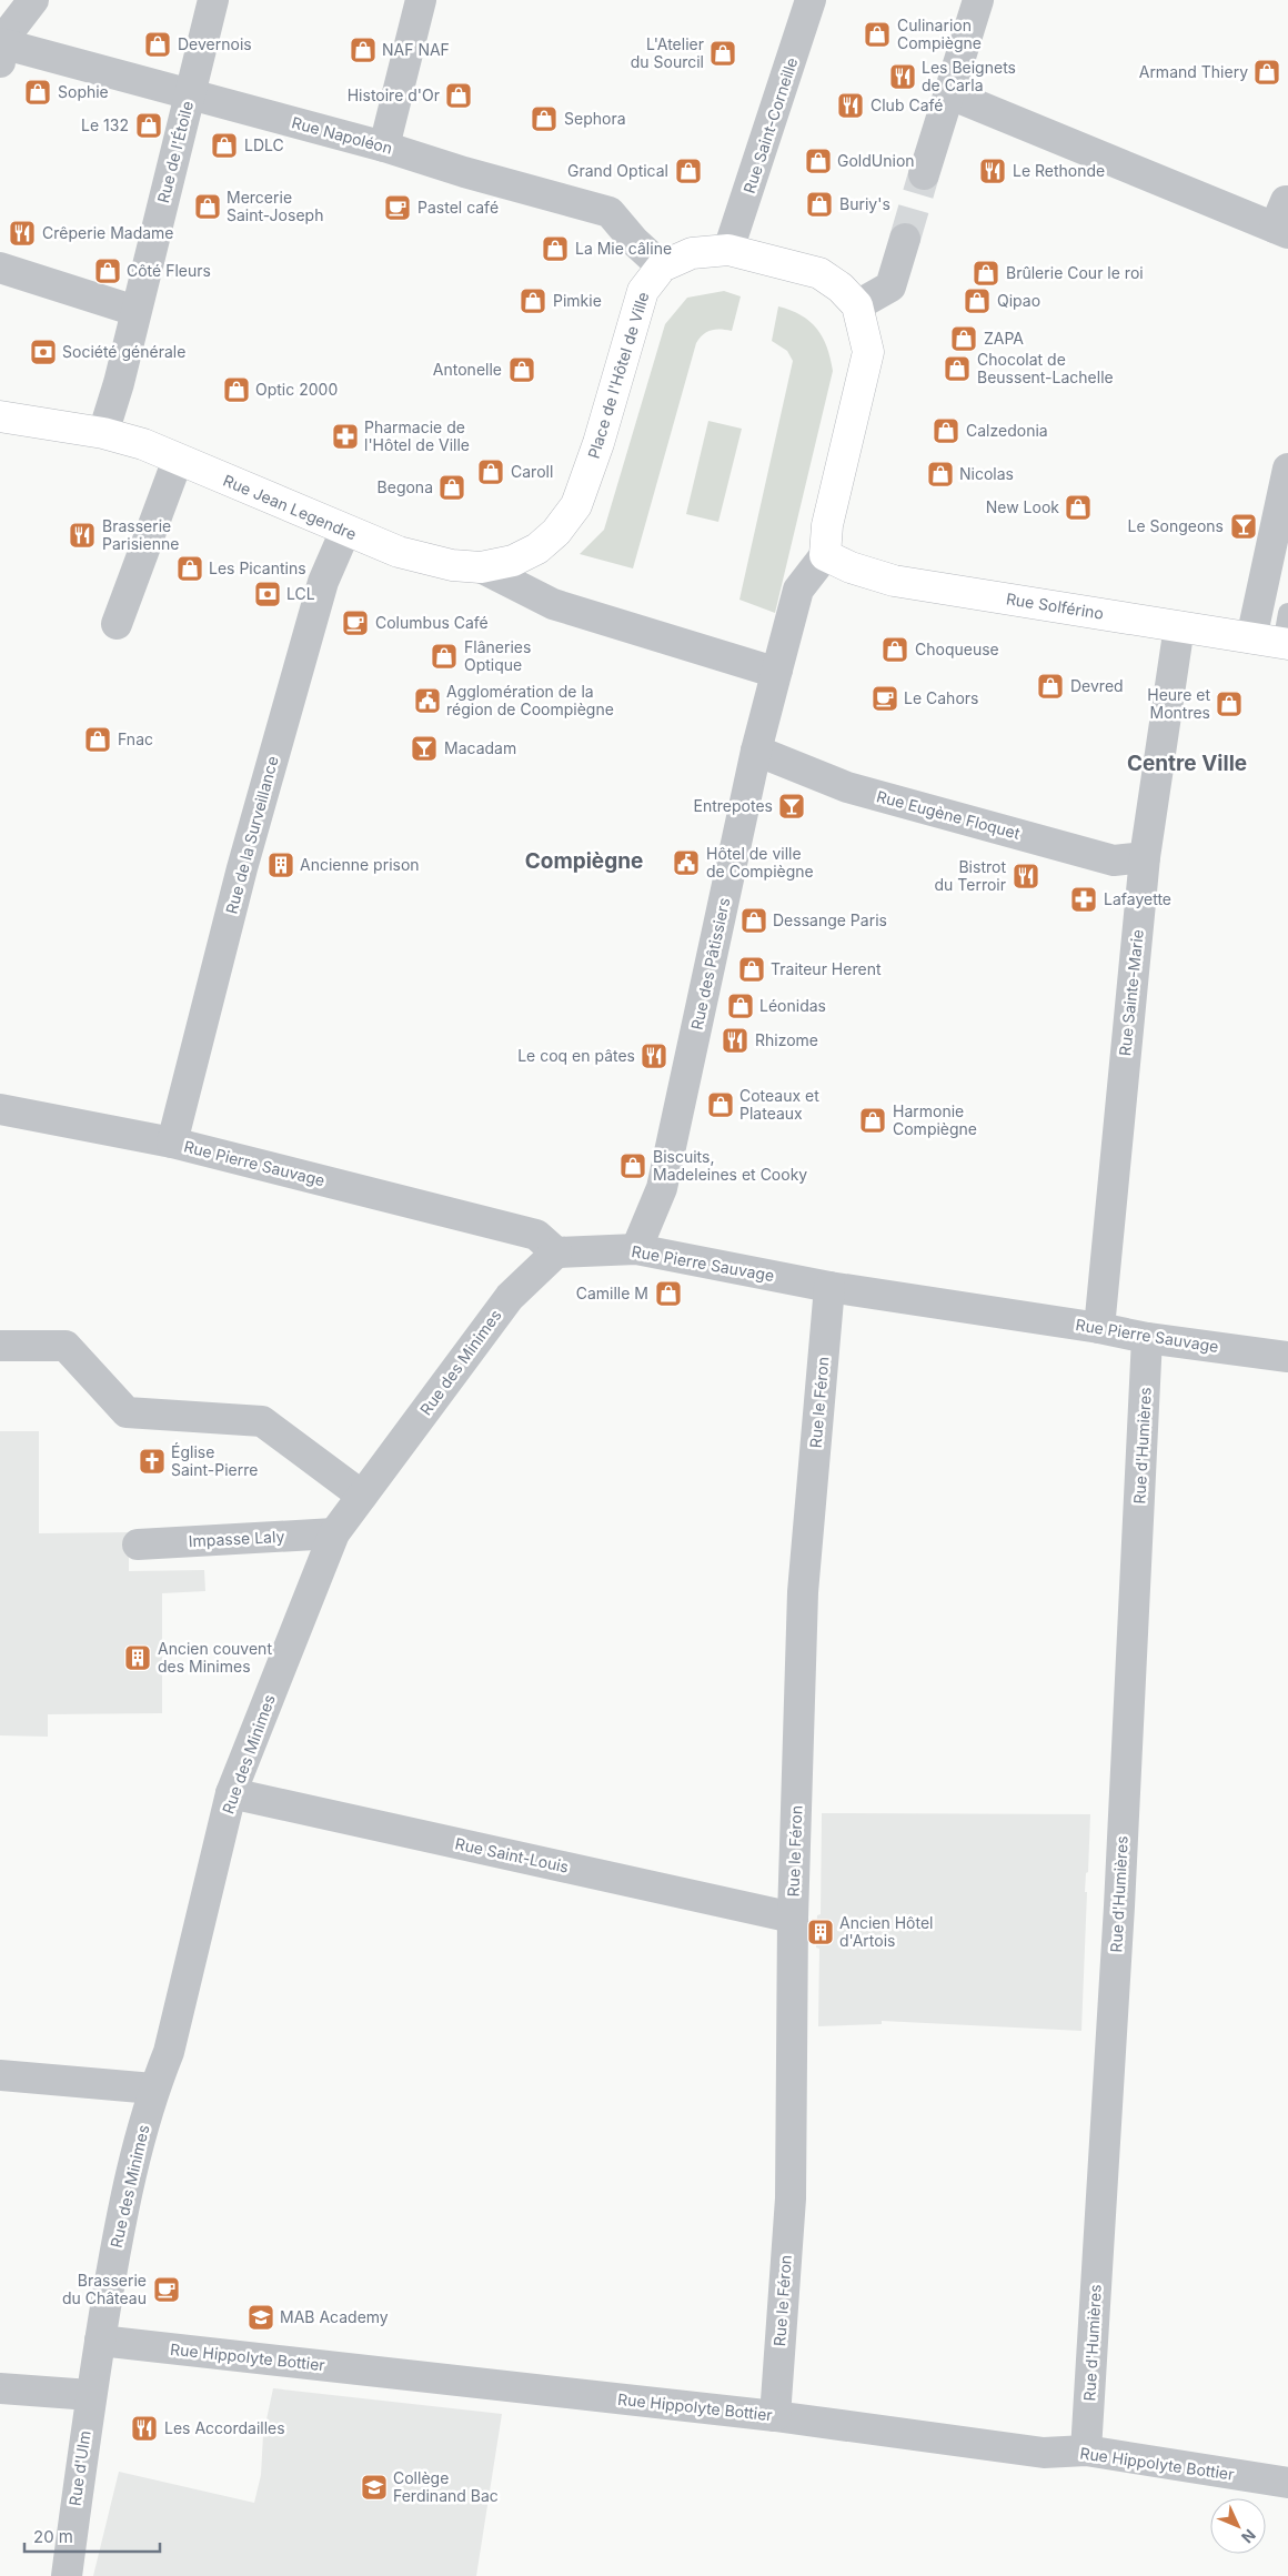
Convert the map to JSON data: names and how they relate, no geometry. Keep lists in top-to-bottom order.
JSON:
{
  "streets": {
    "main road": ["Place de l'Hôtel de Ville", "Rue Jean Legendre", "Rue Solférino"],
    "street": [
      "Rue Saint-Corneille",
      "Rue Napoléon",
      "Rue de l'Étoile",
      "Rue Eugène Floquet",
      "Rue de la Surveillance",
      "Rue des Pâtissiers",
      "Rue Sainte-Marie",
      "Rue Pierre Sauvage",
      "Rue des Minimes",
      "Rue le Féron",
      "Rue d'Humières",
      "Impasse Laly",
      "Rue Saint-Louis",
      "Rue Hippolyte Bottier",
      "Rue d'Ulm"
    ]
  },
  "crossings": [
    ["Rue Saint-Corneille", "Place de l'Hôtel de Ville"],
    ["Rue Napoléon", "Rue de l'Étoile"],
    ["Rue Napoléon", "Place de l'Hôtel de Ville"],
    ["Rue de l'Étoile", "Rue Jean Legendre"],
    ["Place de l'Hôtel de Ville", "Rue Jean Legendre"],
    ["Rue Jean Legendre", "Rue de la Surveillance"],
    ["Rue Solférino", "Rue des Pâtissiers"],
    ["Rue Solférino", "Rue Sainte-Marie"],
    ["Rue Eugène Floquet", "Rue des Pâtissiers"],
    ["Rue Eugène Floquet", "Rue Sainte-Marie"],
    ["Rue de la Surveillance", "Rue Pierre Sauvage"],
    ["Rue des Pâtissiers", "Rue Pierre Sauvage"],
    ["Rue Sainte-Marie", "Rue Pierre Sauvage"],
    ["Rue Pierre Sauvage", "Rue des Minimes"],
    ["Rue Pierre Sauvage", "Rue le Féron"],
    ["Rue Pierre Sauvage", "Rue d'Humières"],
    ["Rue des Minimes", "Impasse Laly"],
    ["Rue des Minimes", "Rue Saint-Louis"],
    ["Rue des Minimes", "Rue Hippolyte Bottier"],
    ["Rue des Minimes", "Rue d'Ulm"],
    ["Rue le Féron", "Rue Saint-Louis"],
    ["Rue le Féron", "Rue Hippolyte Bottier"],
    ["Rue d'Humières", "Rue Hippolyte Bottier"]
  ],
  "districts": ["Centre Ville", "Compiègne"],
  "places": {
    "shop": [
      "Culinarion Compiègne",
      "Devernois",
      "NAF NAF",
      "L'Atelier du Sourcil",
      "Armand Thiery",
      "Sophie",
      "Histoire d'Or",
      "Sephora",
      "Le 132",
      "LDLC",
      "GoldUnion",
      "Grand Optical",
      "Buriy's",
      "Mercerie Saint-Joseph",
      "La Mie câline",
      "Côté Fleurs",
      "Brûlerie Cour le roi",
      "Pimkie",
      "Qipao",
      "ZAPA",
      "Chocolat de Beussent-Lachelle",
      "Antonelle",
      "Optic 2000",
      "Calzedonia",
      "Caroll",
      "Nicolas",
      "Begona",
      "New Look",
      "Les Picantins",
      "Choqueuse",
      "Flâneries Optique",
      "Devred",
      "Heure et Montres",
      "Fnac",
      "Dessange Paris",
      "Traiteur Herent",
      "Léonidas",
      "Coteaux et Plateaux",
      "Harmonie Compiègne",
      "Biscuits, Madeleines et Cooky",
      "Camille M"
    ],
    "restaurant": [
      "Les Beignets de Carla",
      "Club Café",
      "Le Rethonde",
      "Crêperie Madame",
      "Brasserie Parisienne",
      "Bistrot du Terroir",
      "Rhizome",
      "Le coq en pâtes",
      "Les Accordailles"
    ],
    "cafe": [
      "Pastel café",
      "Columbus Café",
      "Le Cahors",
      "Brasserie du Château"
    ],
    "bank": ["Société générale", "LCL"],
    "pharmacy": ["Pharmacie de l'Hôtel de Ville", "Lafayette"],
    "bar": ["Le Songeons", "Macadam", "Entrepotes"],
    "public building": ["Agglomération de la région de Coompiègne", "Hôtel de ville de Compiègne"],
    "building": ["Ancienne prison", "Ancien couvent des Minimes", "Ancien Hôtel d'Artois"],
    "church": ["Église Saint-Pierre"],
    "school or university": ["MAB Academy", "Collège Ferdinand Bac"]
  },
  "scale_bar": "20 m",
  "north": "bottom right"
}
